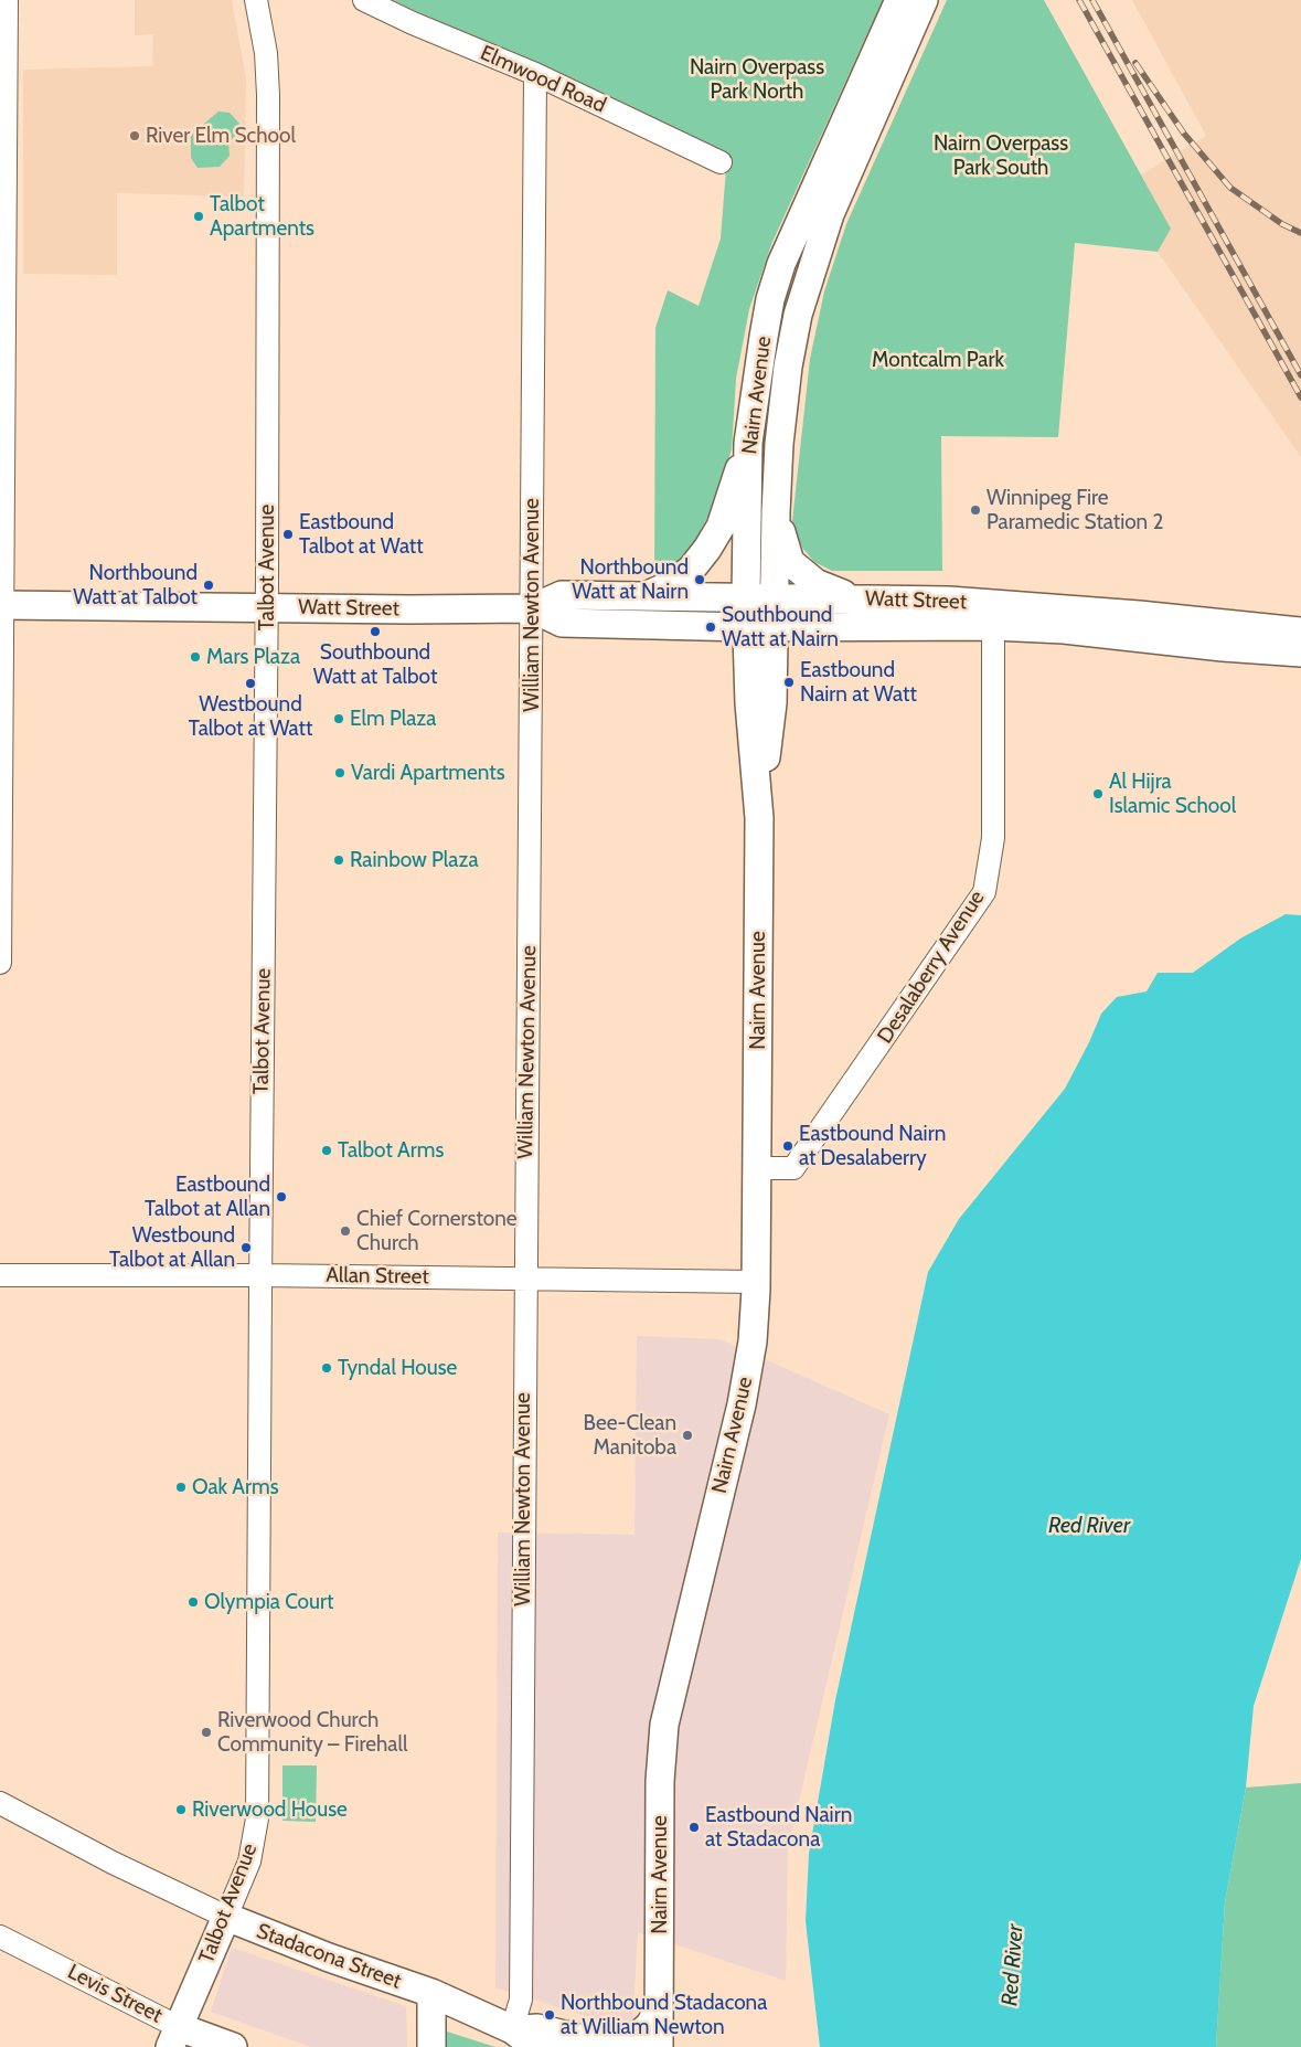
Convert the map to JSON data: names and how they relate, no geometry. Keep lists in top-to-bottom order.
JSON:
{
  "streets": {
    "main road": [
      "Nairn Avenue",
      "Talbot Avenue",
      "Watt Street",
      "Stadacona Street",
      "Levis Street"
    ],
    "street": [
      "Elmwood Road",
      "William Newton Avenue",
      "Desalaberry Avenue",
      "Allan Street"
    ]
  },
  "crossings": [
    ["Elmwood Road", "William Newton Avenue"],
    ["Nairn Avenue", "Watt Street"],
    ["Nairn Avenue", "Desalaberry Avenue"],
    ["Nairn Avenue", "Allan Street"],
    ["Talbot Avenue", "Watt Street"],
    ["Talbot Avenue", "Allan Street"],
    ["Talbot Avenue", "Stadacona Street"],
    ["Talbot Avenue", "Levis Street"],
    ["Watt Street", "William Newton Avenue"],
    ["Watt Street", "Desalaberry Avenue"],
    ["William Newton Avenue", "Allan Street"],
    ["William Newton Avenue", "Stadacona Street"]
  ],
  "water": ["Red River"],
  "parks": ["Nairn Overpass Park North", "Nairn Overpass Park South", "Montcalm Park"],
  "places": [
    "River Elm School",
    "Talbot Apartments",
    "Winnipeg Fire Paramedic Station 2",
    "Eastbound Talbot at Watt",
    "Northbound Watt at Nairn",
    "Northbound Watt at Talbot",
    "Southbound Watt at Nairn",
    "Southbound Watt at Talbot",
    "Mars Plaza",
    "Eastbound Nairn at Watt",
    "Westbound Talbot at Watt",
    "Elm Plaza",
    "Vardi Apartments",
    "Al Hijra Islamic School",
    "Rainbow Plaza",
    "Eastbound Nairn at Desalaberry",
    "Talbot Arms",
    "Eastbound Talbot at Allan",
    "Chief Cornerstone Church",
    "Westbound Talbot at Allan",
    "Tyndal House",
    "Bee-Clean Manitoba",
    "Oak Arms",
    "Olympia Court",
    "Riverwood Church Community – Firehall",
    "Riverwood House",
    "Eastbound Nairn at Stadacona",
    "Northbound Stadacona at William Newton"
  ]
}
